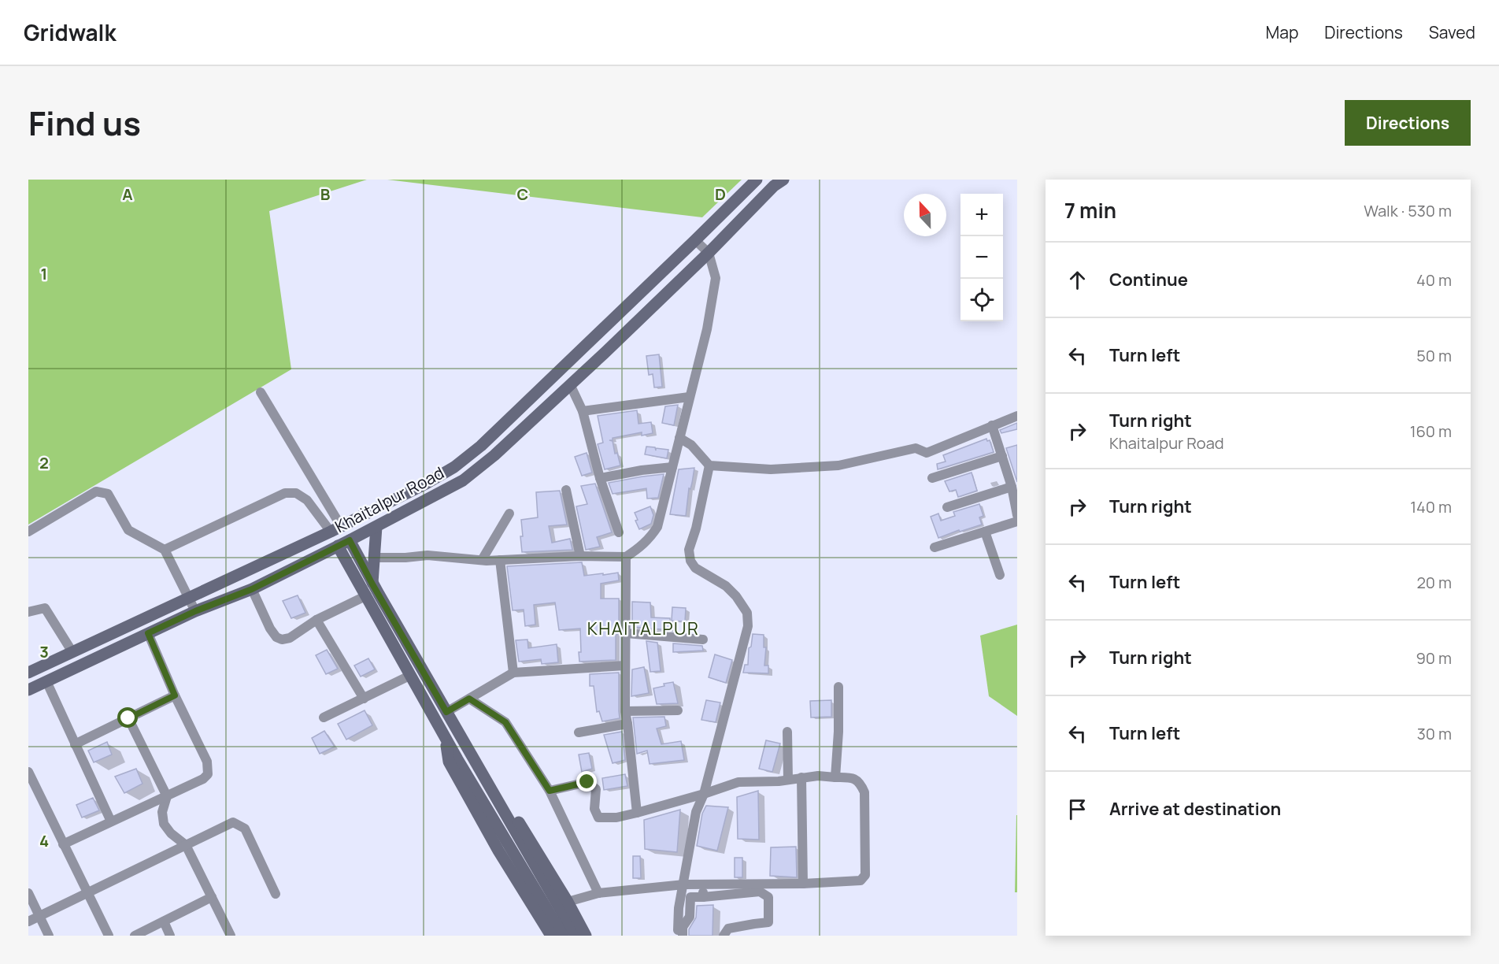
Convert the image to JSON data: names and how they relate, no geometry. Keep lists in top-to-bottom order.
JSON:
{
  "streets": {
    "street": ["Khaitalpur Road"]
  },
  "districts": ["KHAITALPUR"],
  "north": "top",
  "page": {
    "header": "Gridwalk",
    "nav": ["Map", "Directions", "Saved"],
    "title": "Find us",
    "buttons": "Directions",
    "heading": ["7 min", "Walk · 530 m"],
    "map_buttons": ["+", "−"],
    "list": [
      ["Continue", "40 m"],
      ["Turn left", "50 m"],
      ["Turn right", "Khaitalpur Road", "160 m"],
      ["Turn right", "140 m"],
      ["Turn left", "20 m"],
      ["Turn right", "90 m"],
      ["Turn left", "30 m"],
      "Arrive at destination"
    ]
  },
  "grid": {
    "columns": [
      "A",
      "B",
      "C",
      "D"
    ],
    "rows": [
      "1",
      "2",
      "3",
      "4"
    ]
  }
}
